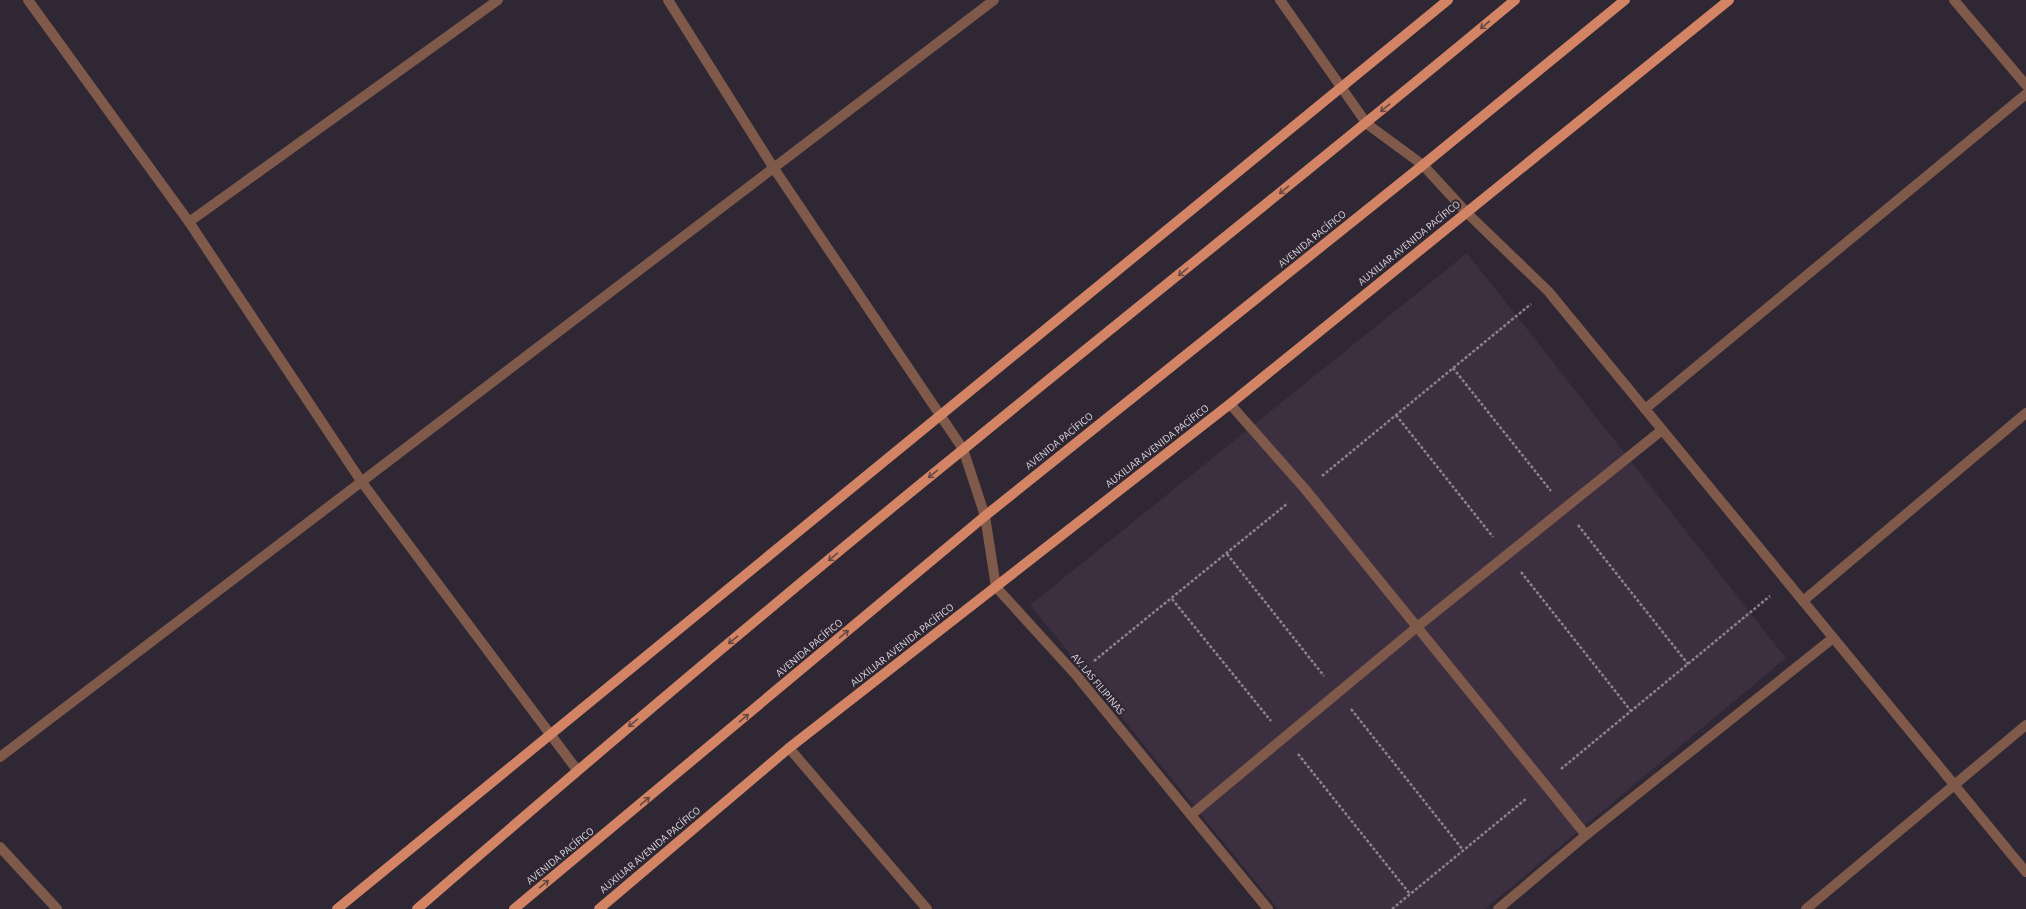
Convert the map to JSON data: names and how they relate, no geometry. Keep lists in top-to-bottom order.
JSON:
{
  "streets": {
    "main road": ["AVENIDA PACÍFICO", "AUXILIAR AVENIDA PACÍFICO"],
    "street": ["AV. LAS FILIPINAS"]
  },
  "crossings": [
    ["AUXILIAR AVENIDA PACÍFICO", "AV. LAS FILIPINAS"]
  ]
}
